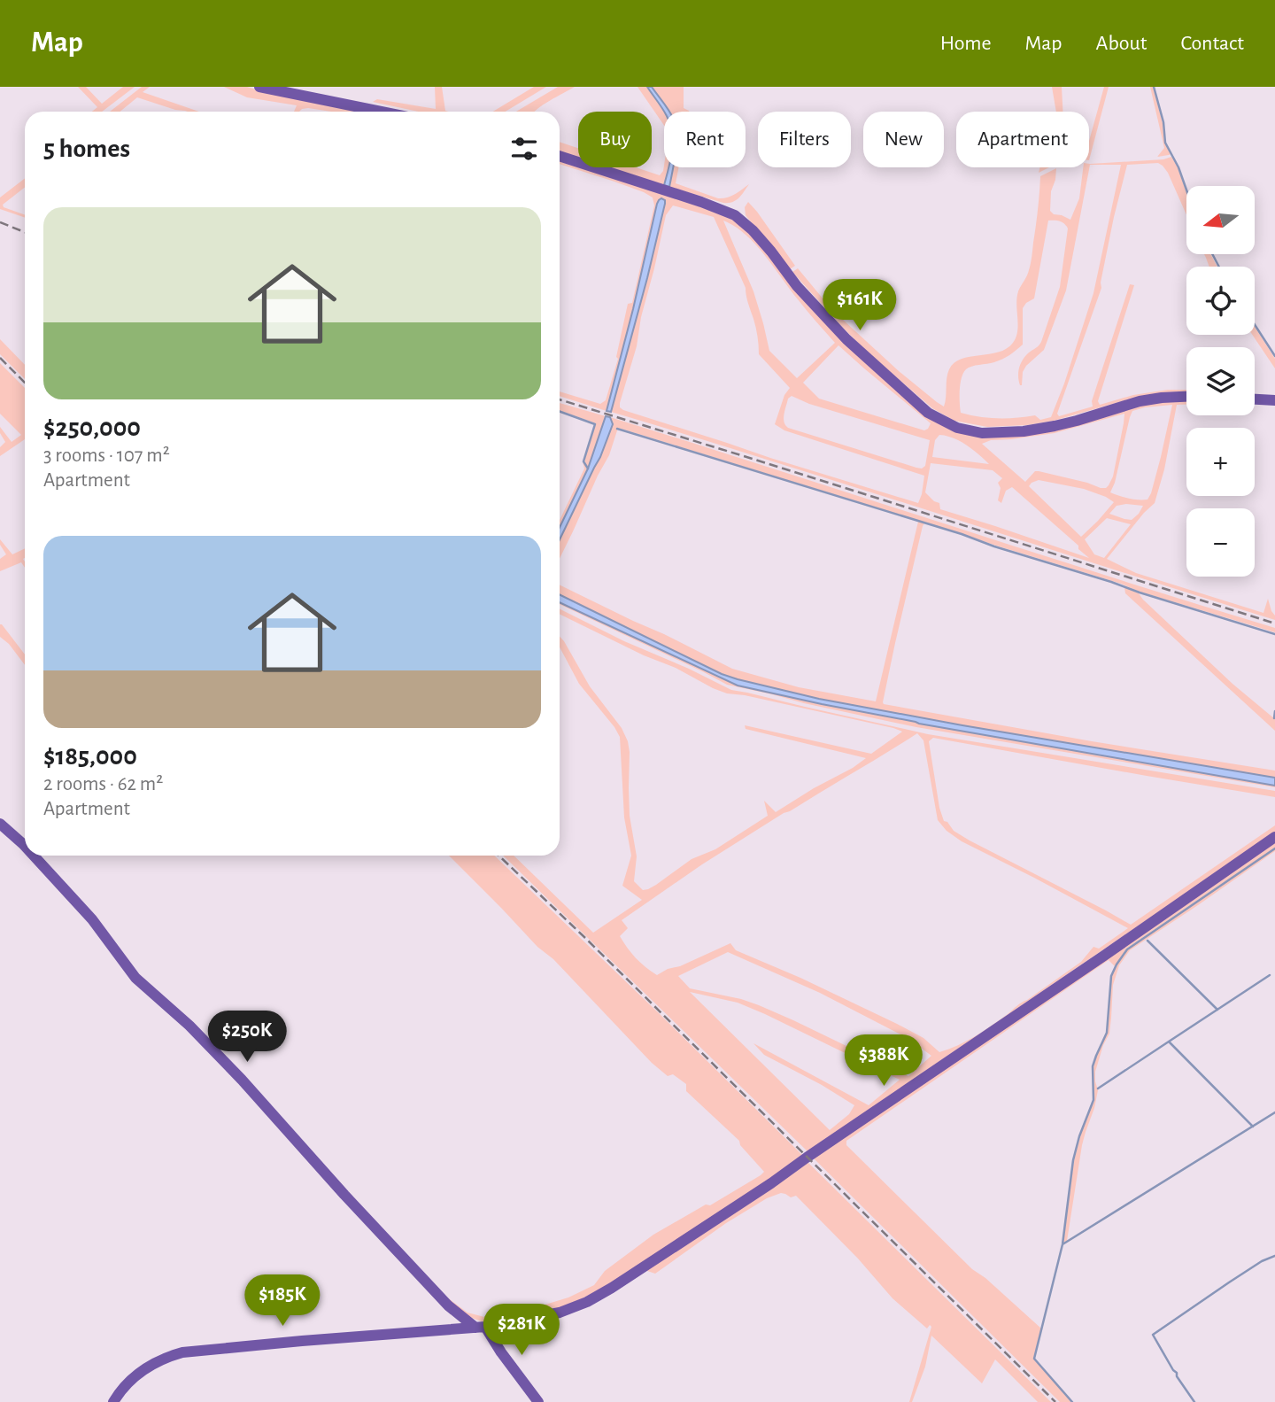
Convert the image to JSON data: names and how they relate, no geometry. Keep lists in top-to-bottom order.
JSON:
{
  "north": "left",
  "page": {
    "header": "Map",
    "nav": [
      "Home",
      "Map",
      "About",
      "Contact"
    ],
    "chip": [
      "Buy",
      "Rent",
      "Filters",
      "New",
      "Apartment"
    ],
    "heading": "5 homes",
    "map_buttons": ["+", "−"],
    "list": [
      {
        "name": "$250,000",
        "note": "3 rooms · 107 m² · Apartment"
      },
      {
        "name": "$185,000",
        "note": "2 rooms · 62 m² · Apartment"
      }
    ],
    "price": [
      "$161K",
      "$250K",
      "$388K",
      "$185K",
      "$281K"
    ]
  }
}
